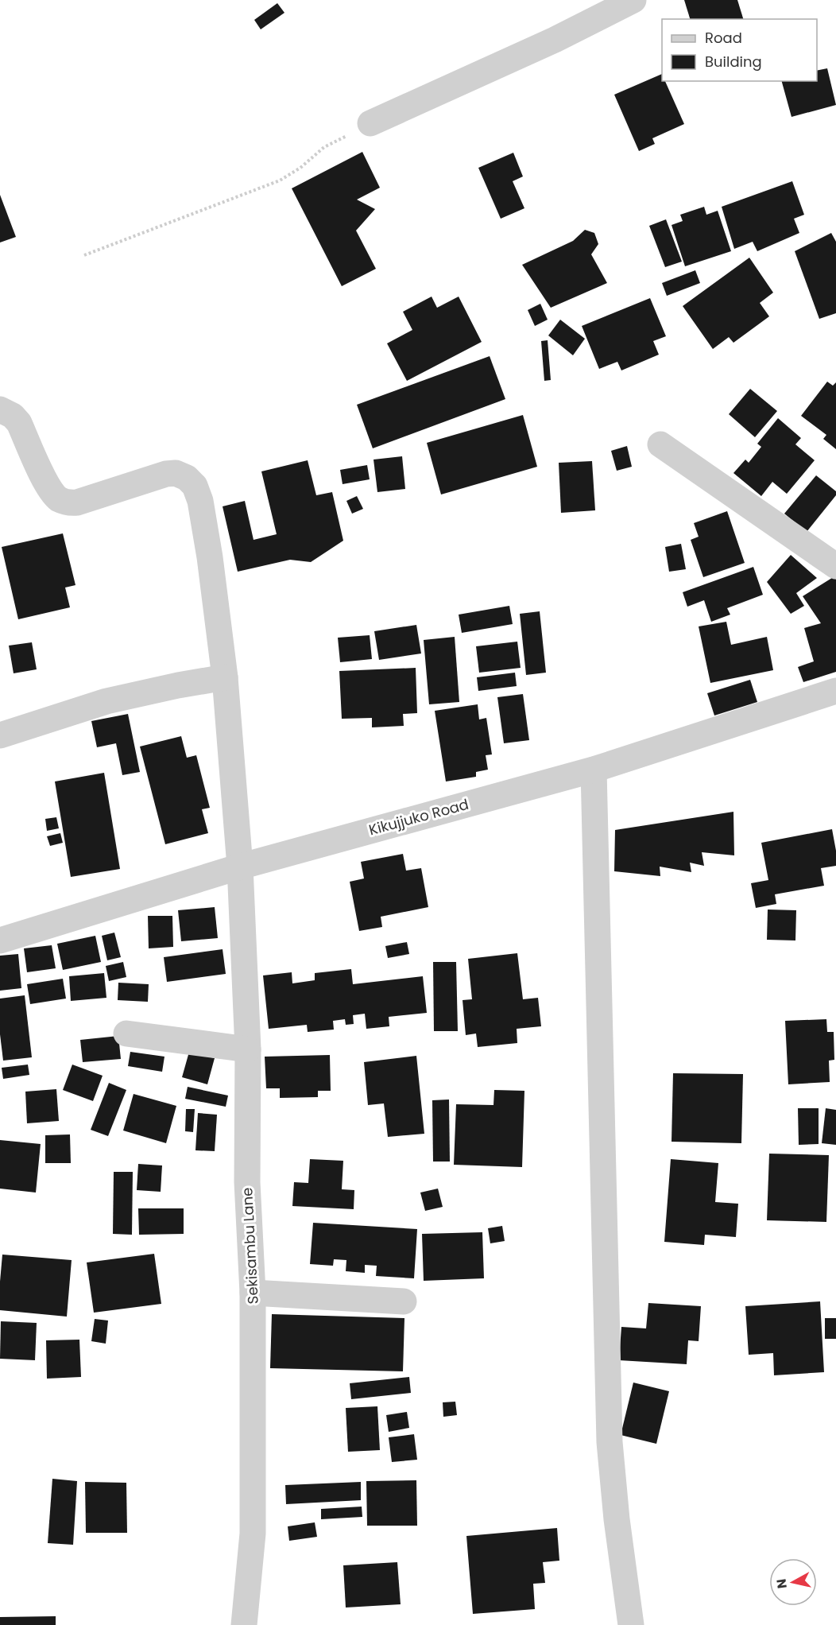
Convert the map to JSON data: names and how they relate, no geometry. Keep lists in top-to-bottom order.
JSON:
{
  "streets": {
    "street": ["Kikujjuko Road", "Sekisambu Lane"]
  },
  "crossings": [
    ["Kikujjuko Road", "Sekisambu Lane"]
  ],
  "legend": ["Road", "Building"],
  "north": "left"
}
